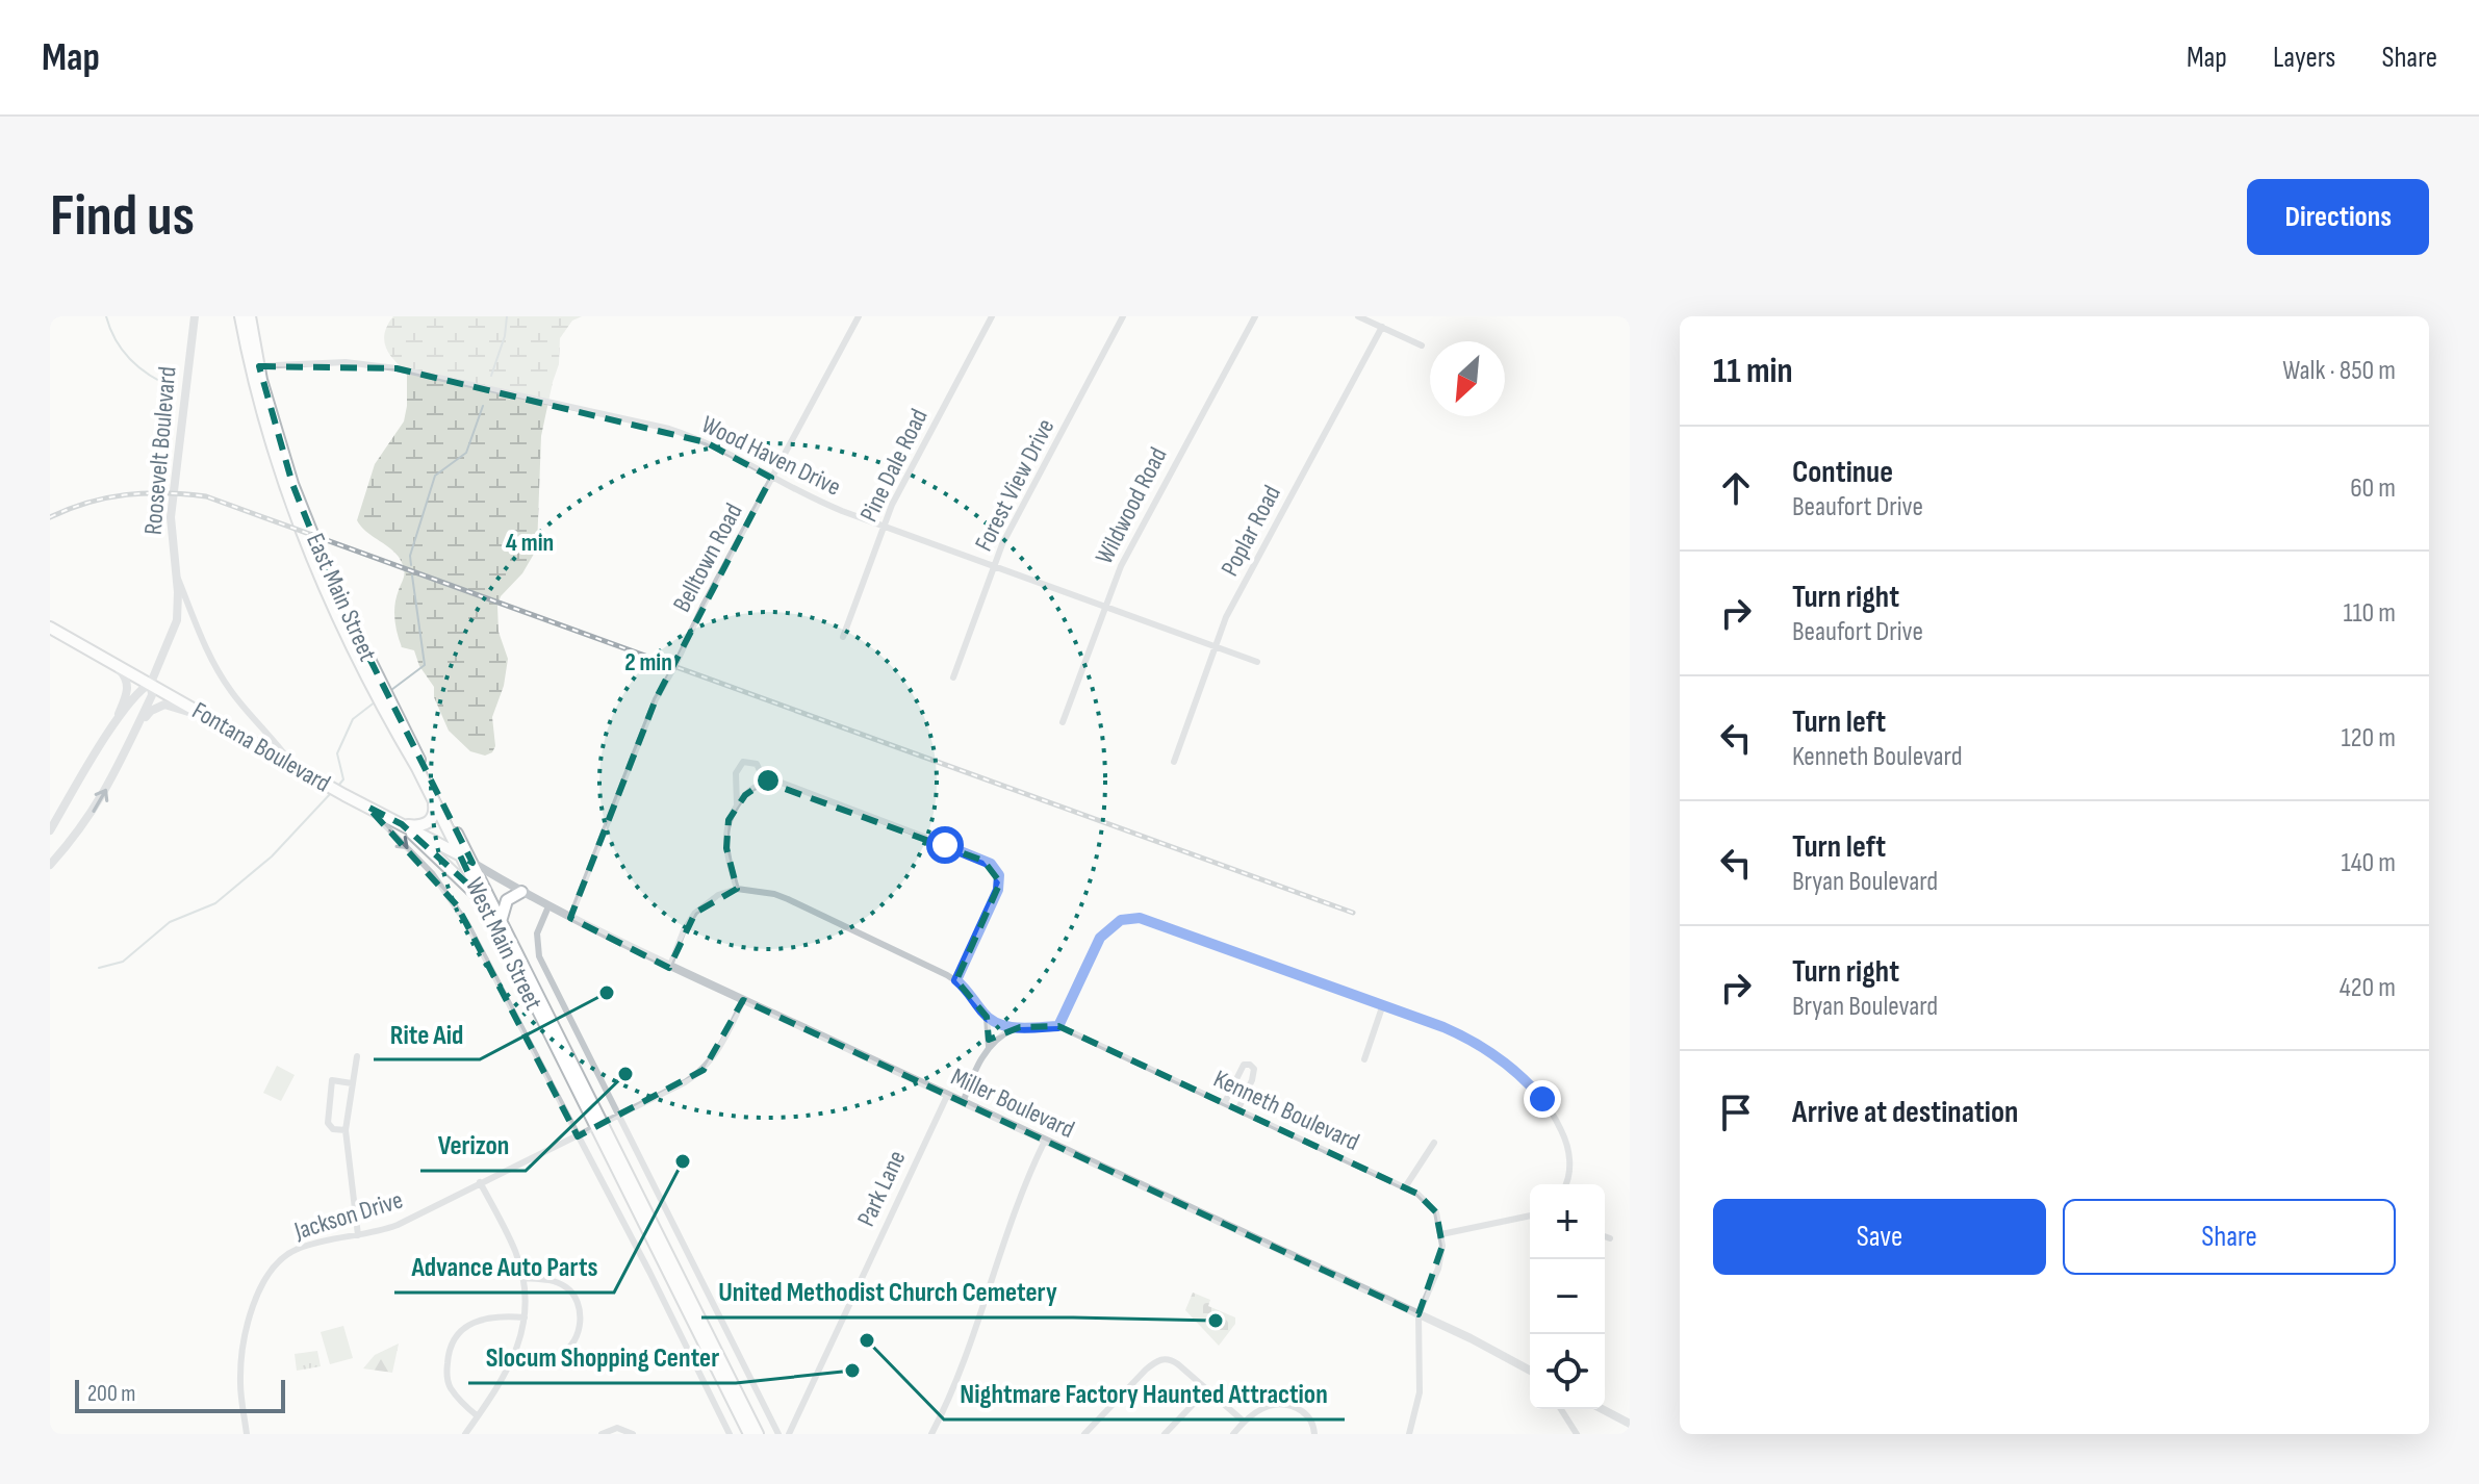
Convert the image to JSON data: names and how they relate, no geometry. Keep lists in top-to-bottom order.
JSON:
{
  "streets": {
    "main road": ["East Main Street", "Fontana Boulevard", "West Main Street"],
    "street": [
      "Roosevelt Boulevard",
      "Wood Haven Drive",
      "Pine Dale Road",
      "Forest View Drive",
      "Wildwood Road",
      "Poplar Road",
      "Belltown Road",
      "Miller Boulevard",
      "Kenneth Boulevard",
      "Park Lane",
      "Jackson Drive"
    ]
  },
  "crossings": [
    ["Roosevelt Boulevard", "Fontana Boulevard"],
    ["Wood Haven Drive", "Pine Dale Road"],
    ["Wood Haven Drive", "Forest View Drive"],
    ["Wood Haven Drive", "Wildwood Road"],
    ["Wood Haven Drive", "Poplar Road"],
    ["Wood Haven Drive", "Belltown Road"],
    ["Wood Haven Drive", "East Main Street"],
    ["Belltown Road", "Miller Boulevard"],
    ["East Main Street", "Fontana Boulevard"],
    ["East Main Street", "West Main Street"],
    ["East Main Street", "Miller Boulevard"],
    ["Fontana Boulevard", "West Main Street"],
    ["Fontana Boulevard", "Miller Boulevard"],
    ["West Main Street", "Miller Boulevard"],
    ["West Main Street", "Jackson Drive"],
    ["Miller Boulevard", "Park Lane"],
    ["Miller Boulevard", "Jackson Drive"]
  ],
  "places": [
    "Rite Aid",
    "Verizon",
    "Advance Auto Parts",
    "United Methodist Church Cemetery",
    "Nightmare Factory Haunted Attraction",
    "Slocum Shopping Center"
  ],
  "scale_bar": "200 m",
  "north": "bottom left",
  "page": {
    "header": "Map",
    "nav": ["Map", "Layers", "Share"],
    "buttons": [
      "Directions",
      ["Save", "Share"]
    ],
    "title": "Find us",
    "heading": ["11 min", "Walk · 850 m"],
    "list": [
      ["Continue", "Beaufort Drive", "60 m"],
      ["Turn right", "Beaufort Drive", "110 m"],
      ["Turn left", "Kenneth Boulevard", "120 m"],
      ["Turn left", "Bryan Boulevard", "140 m"],
      ["Turn right", "Bryan Boulevard", "420 m"],
      "Arrive at destination"
    ],
    "map_buttons": ["+", "−"],
    "scale": "200 m"
  },
  "rings": ["4 min", "2 min"]
}
